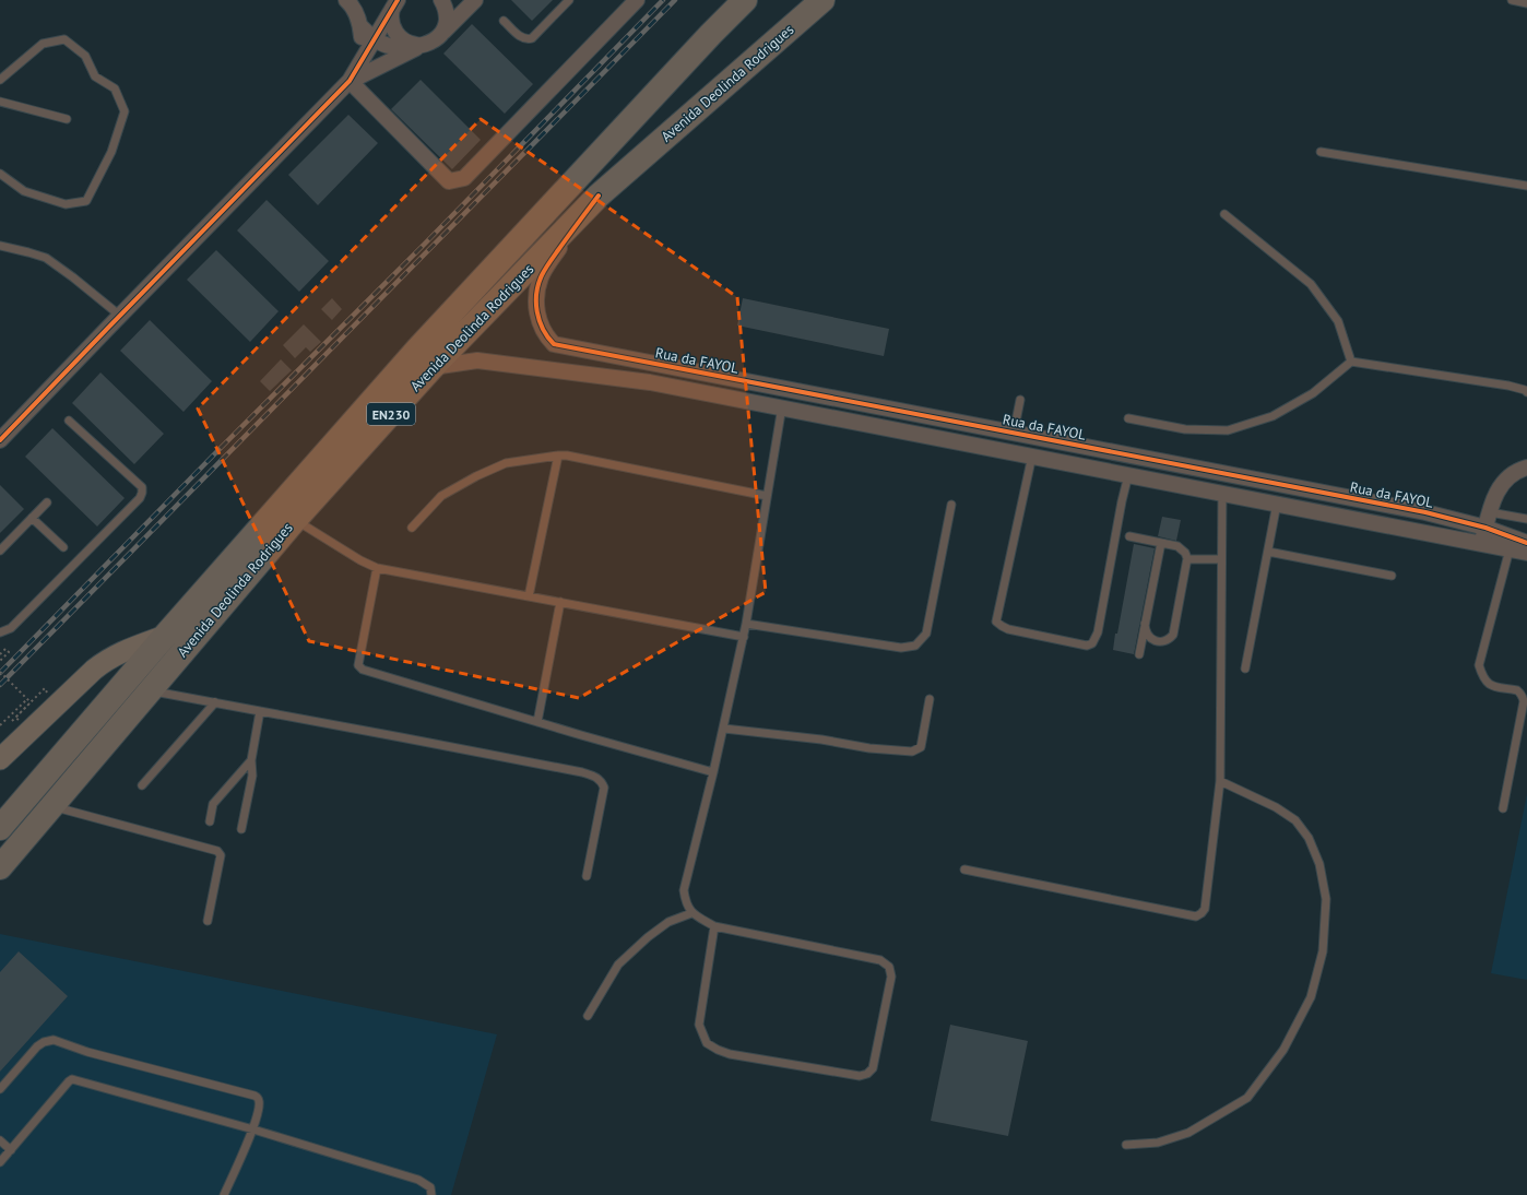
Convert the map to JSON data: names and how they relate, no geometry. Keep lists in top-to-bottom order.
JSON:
{
  "streets": {
    "highway": ["Avenida Deolinda Rodrigues", "EN230"],
    "street": ["Rua da FAYOL"]
  },
  "crossings": [
    ["Avenida Deolinda Rodrigues", "Rua da FAYOL"]
  ]
}
